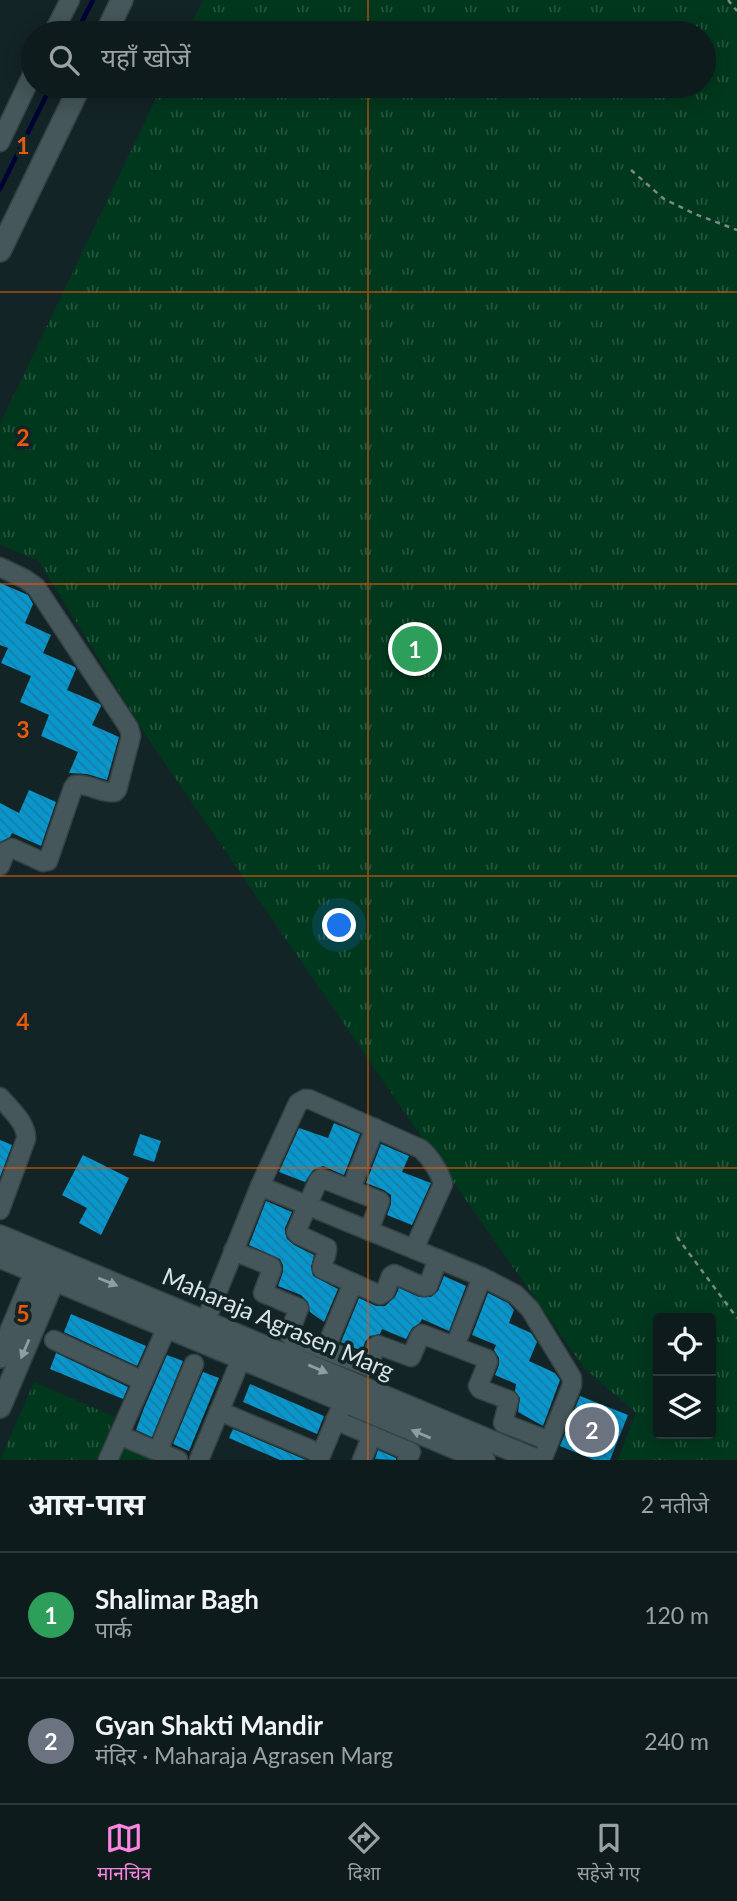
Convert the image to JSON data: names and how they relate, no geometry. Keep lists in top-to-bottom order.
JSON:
{
  "streets": {
    "street": ["Maharaja Agrasen Marg"]
  },
  "page": {
    "search": "यहाँ खोजें",
    "pins": ["1", "2"],
    "heading": ["आस-पास", "2 नतीजे"],
    "list": [
      {
        "mark": "1",
        "name": "Shalimar Bagh",
        "note": "पार्क",
        "value": "120 m"
      },
      {
        "mark": "2",
        "name": "Gyan Shakti Mandir",
        "note": "मंदिर · Maharaja Agrasen Marg",
        "value": "240 m"
      }
    ],
    "nav": ["मानचित्र", "दिशा", "सहेजे गए"]
  },
  "grid": {
    "rows": [
      "1",
      "2",
      "3",
      "4",
      "5"
    ]
  }
}
